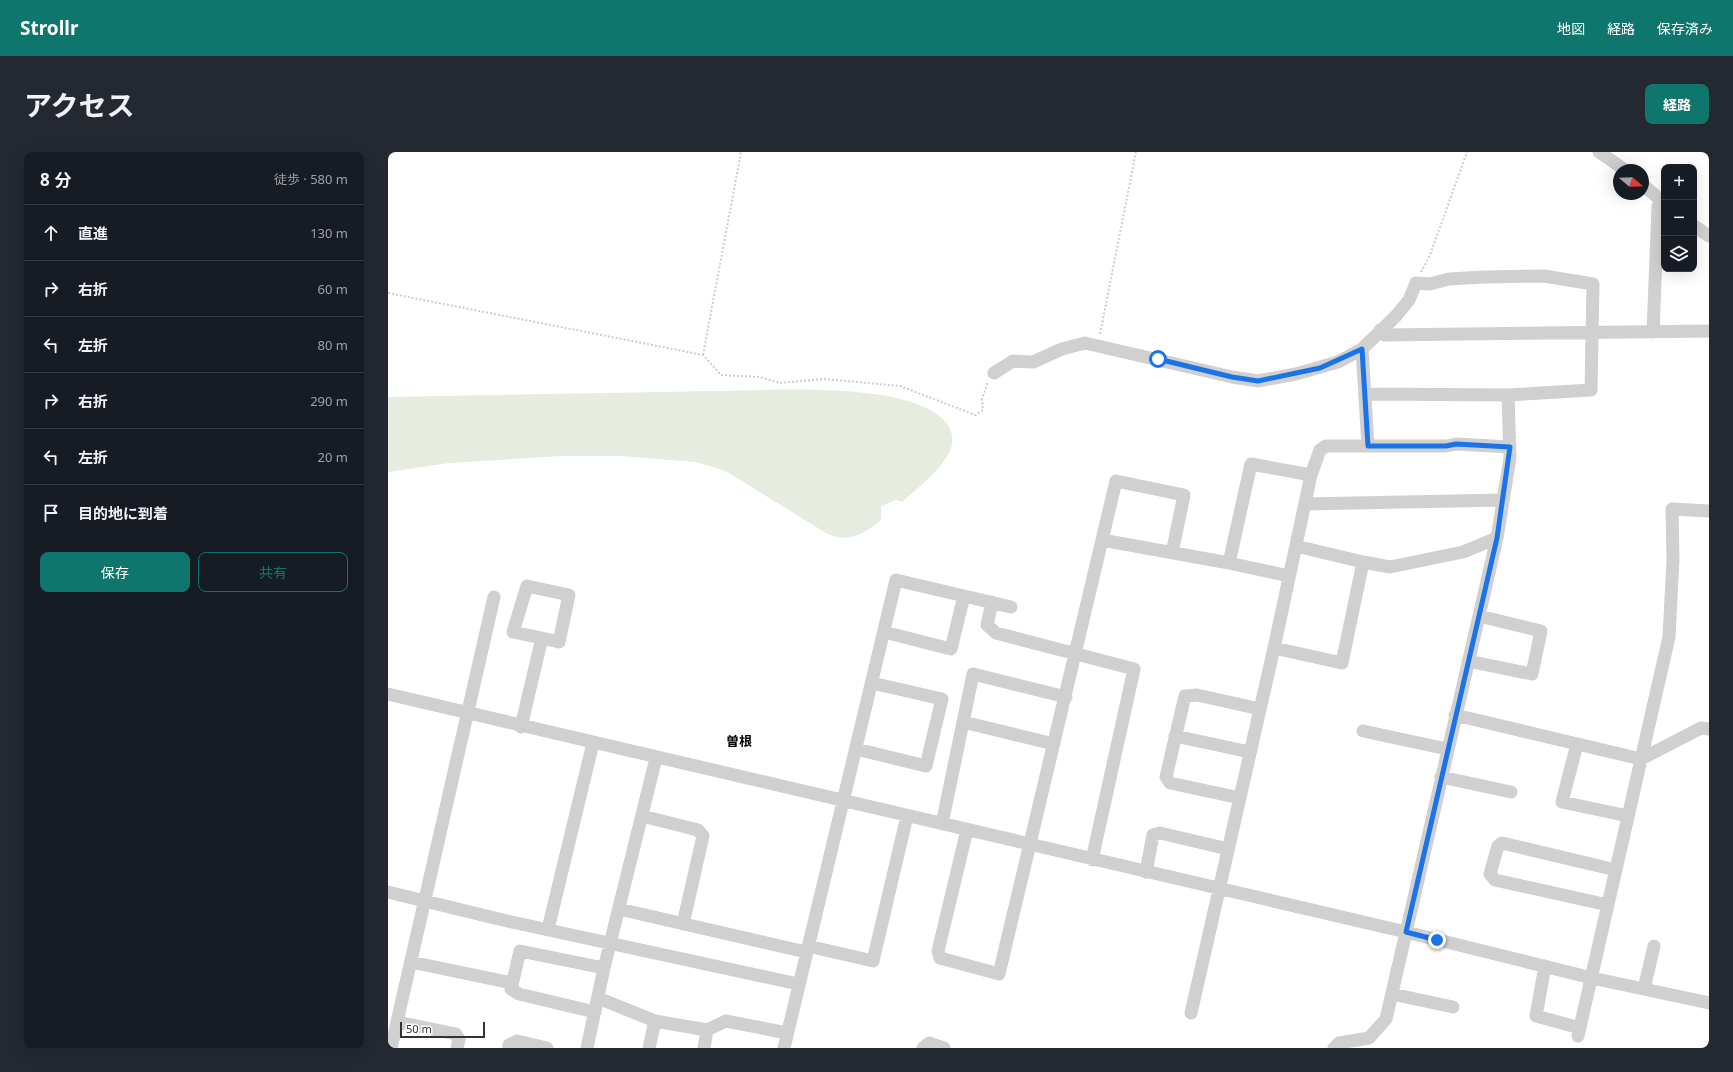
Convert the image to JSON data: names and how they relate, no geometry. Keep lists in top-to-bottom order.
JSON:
{
  "districts": ["曽根"],
  "scale_bar": "50 m",
  "north": "right",
  "page": {
    "header": "Strollr",
    "nav": ["地図", "経路", "保存済み"],
    "title": "アクセス",
    "buttons": [
      "経路",
      ["保存", "共有"]
    ],
    "heading": ["8 分", "徒歩 · 580 m"],
    "map_buttons": ["+", "−"],
    "list": [
      ["直進", "130 m"],
      ["右折", "60 m"],
      ["左折", "80 m"],
      ["右折", "290 m"],
      ["左折", "20 m"],
      "目的地に到着"
    ],
    "scale": "50 m"
  }
}
